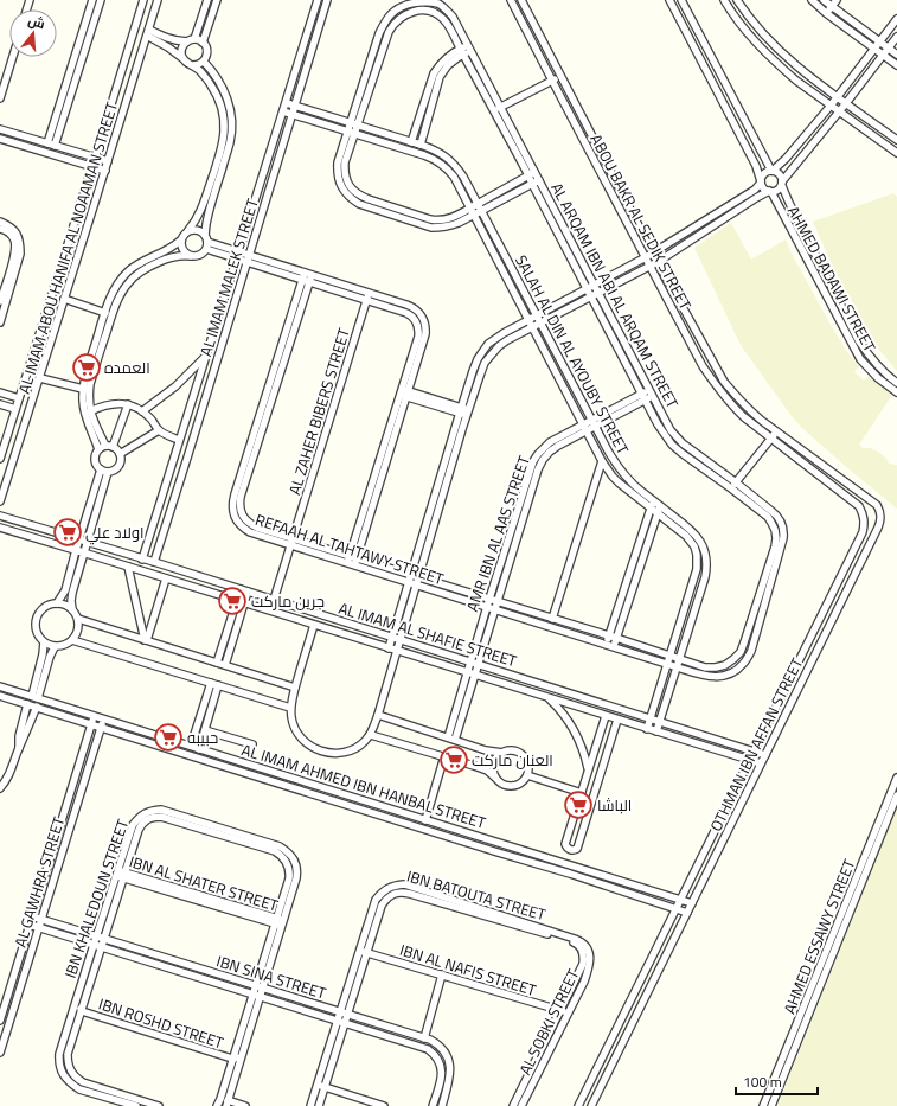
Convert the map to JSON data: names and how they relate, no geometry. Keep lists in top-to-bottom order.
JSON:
{
  "streets": {
    "street": [
      "ABOU BAKR AL SEDIK STREET",
      "AL IMAM ABOU HANIFA AL NOAAMAN STREET",
      "AL IMAM MALEK STREET",
      "AHMED BADAWI STREET",
      "AL ARQAM IBN ABI AL ARQAM STREET",
      "SALAH AL DIN AL AYOUBY STREET",
      "AL ZAHER BIBERS STREET",
      "AMR IBN AL AAS STREET",
      "REFAAH AL TAHTAWY STREET",
      "AL IMAM AL SHAFIE STREET",
      "OTHMAN IBN AFFAN STREET",
      "AL IMAM AHMED IBN HANBAL STREET",
      "AL GAWHRA STREET",
      "IBN AL SHATER STREET",
      "IBN BATOUTA STREET",
      "IBN KHALEDOUN STREET",
      "AHMED ESSAWY STREET",
      "IBN AL NAFIS STREET",
      "IBN SINA STREET",
      "AL SOBKI STREET",
      "IBN ROSHD STREET"
    ]
  },
  "crossings": [
    ["ABOU BAKR AL SEDIK STREET", "OTHMAN IBN AFFAN STREET"],
    ["AL IMAM MALEK STREET", "SALAH AL DIN AL AYOUBY STREET"],
    ["AL IMAM MALEK STREET", "AL IMAM AL SHAFIE STREET"],
    ["AL ARQAM IBN ABI AL ARQAM STREET", "SALAH AL DIN AL AYOUBY STREET"],
    ["AL ARQAM IBN ABI AL ARQAM STREET", "AMR IBN AL AAS STREET"],
    ["AL ARQAM IBN ABI AL ARQAM STREET", "REFAAH AL TAHTAWY STREET"],
    ["SALAH AL DIN AL AYOUBY STREET", "AMR IBN AL AAS STREET"],
    ["SALAH AL DIN AL AYOUBY STREET", "REFAAH AL TAHTAWY STREET"],
    ["SALAH AL DIN AL AYOUBY STREET", "AL IMAM AL SHAFIE STREET"],
    ["AL ZAHER BIBERS STREET", "REFAAH AL TAHTAWY STREET"],
    ["AL ZAHER BIBERS STREET", "AL IMAM AL SHAFIE STREET"],
    ["AMR IBN AL AAS STREET", "REFAAH AL TAHTAWY STREET"],
    ["AMR IBN AL AAS STREET", "AL IMAM AL SHAFIE STREET"],
    ["AL IMAM AL SHAFIE STREET", "OTHMAN IBN AFFAN STREET"],
    ["OTHMAN IBN AFFAN STREET", "AL IMAM AHMED IBN HANBAL STREET"],
    ["AL IMAM AHMED IBN HANBAL STREET", "AL GAWHRA STREET"],
    ["AL GAWHRA STREET", "IBN SINA STREET"],
    ["IBN AL SHATER STREET", "IBN KHALEDOUN STREET"],
    ["IBN BATOUTA STREET", "IBN AL NAFIS STREET"],
    ["IBN BATOUTA STREET", "IBN SINA STREET"],
    ["IBN BATOUTA STREET", "AL SOBKI STREET"],
    ["IBN KHALEDOUN STREET", "IBN SINA STREET"],
    ["IBN KHALEDOUN STREET", "IBN ROSHD STREET"],
    ["IBN AL NAFIS STREET", "AL SOBKI STREET"]
  ],
  "places": {
    "supermarket": [
      "العمده",
      "اولاد علي",
      "جرين ماركت",
      "حبيبه",
      "العنان ماركت",
      "الباشا"
    ]
  },
  "scale_bar": "100 m",
  "north": "top"
}
